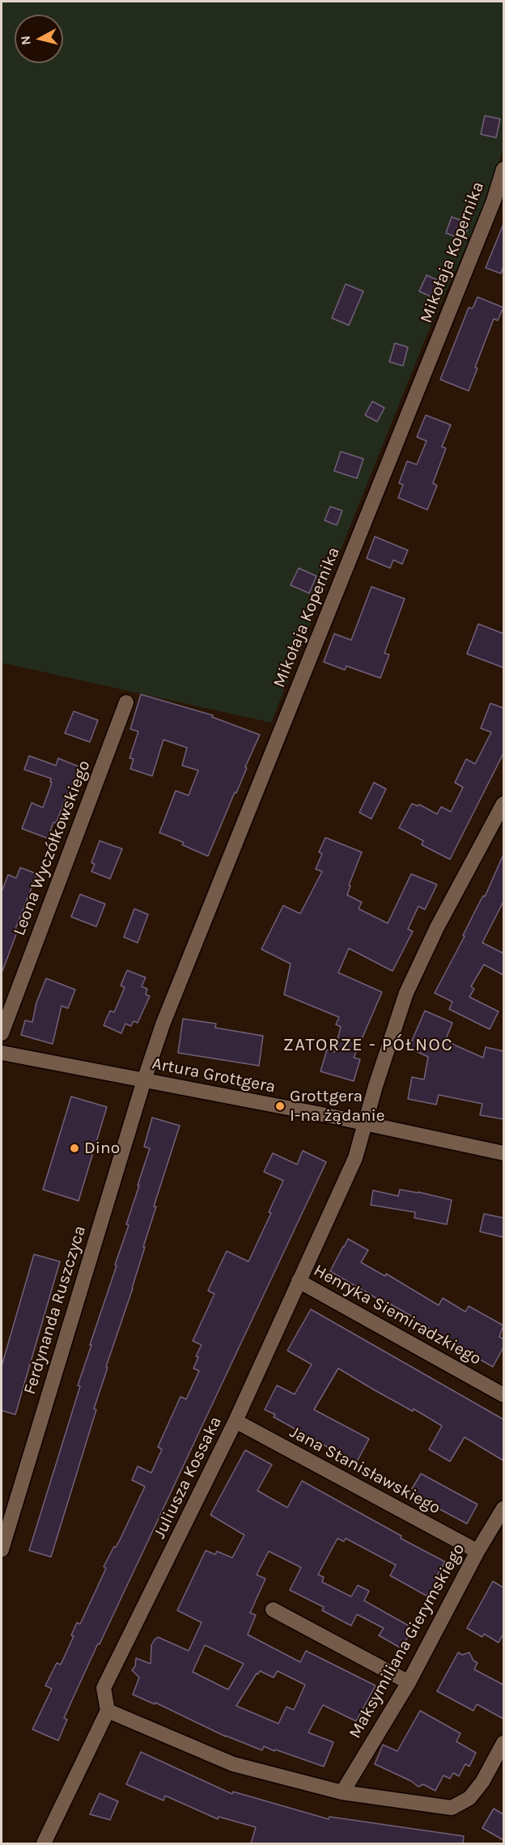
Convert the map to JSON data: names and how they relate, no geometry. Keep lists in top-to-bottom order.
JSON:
{
  "streets": {
    "street": [
      "Mikołaja Kopernika",
      "Leona Wyczółkowskiego",
      "Artura Grottgera",
      "Ferdynanda Ruszczyca",
      "Henryka Siemiradzkiego",
      "Jana Stanisławskiego",
      "Juliusza Kossaka",
      "Maksymiliana Gierymskiego"
    ]
  },
  "crossings": [
    ["Mikołaja Kopernika", "Artura Grottgera"],
    ["Mikołaja Kopernika", "Ferdynanda Ruszczyca"],
    ["Artura Grottgera", "Ferdynanda Ruszczyca"],
    ["Artura Grottgera", "Juliusza Kossaka"],
    ["Henryka Siemiradzkiego", "Juliusza Kossaka"],
    ["Jana Stanisławskiego", "Juliusza Kossaka"],
    ["Jana Stanisławskiego", "Maksymiliana Gierymskiego"]
  ],
  "districts": ["ZATORZE - PÓŁNOC"],
  "places": ["Grottgera I-na żądanie", "Dino"],
  "north": "left"
}
